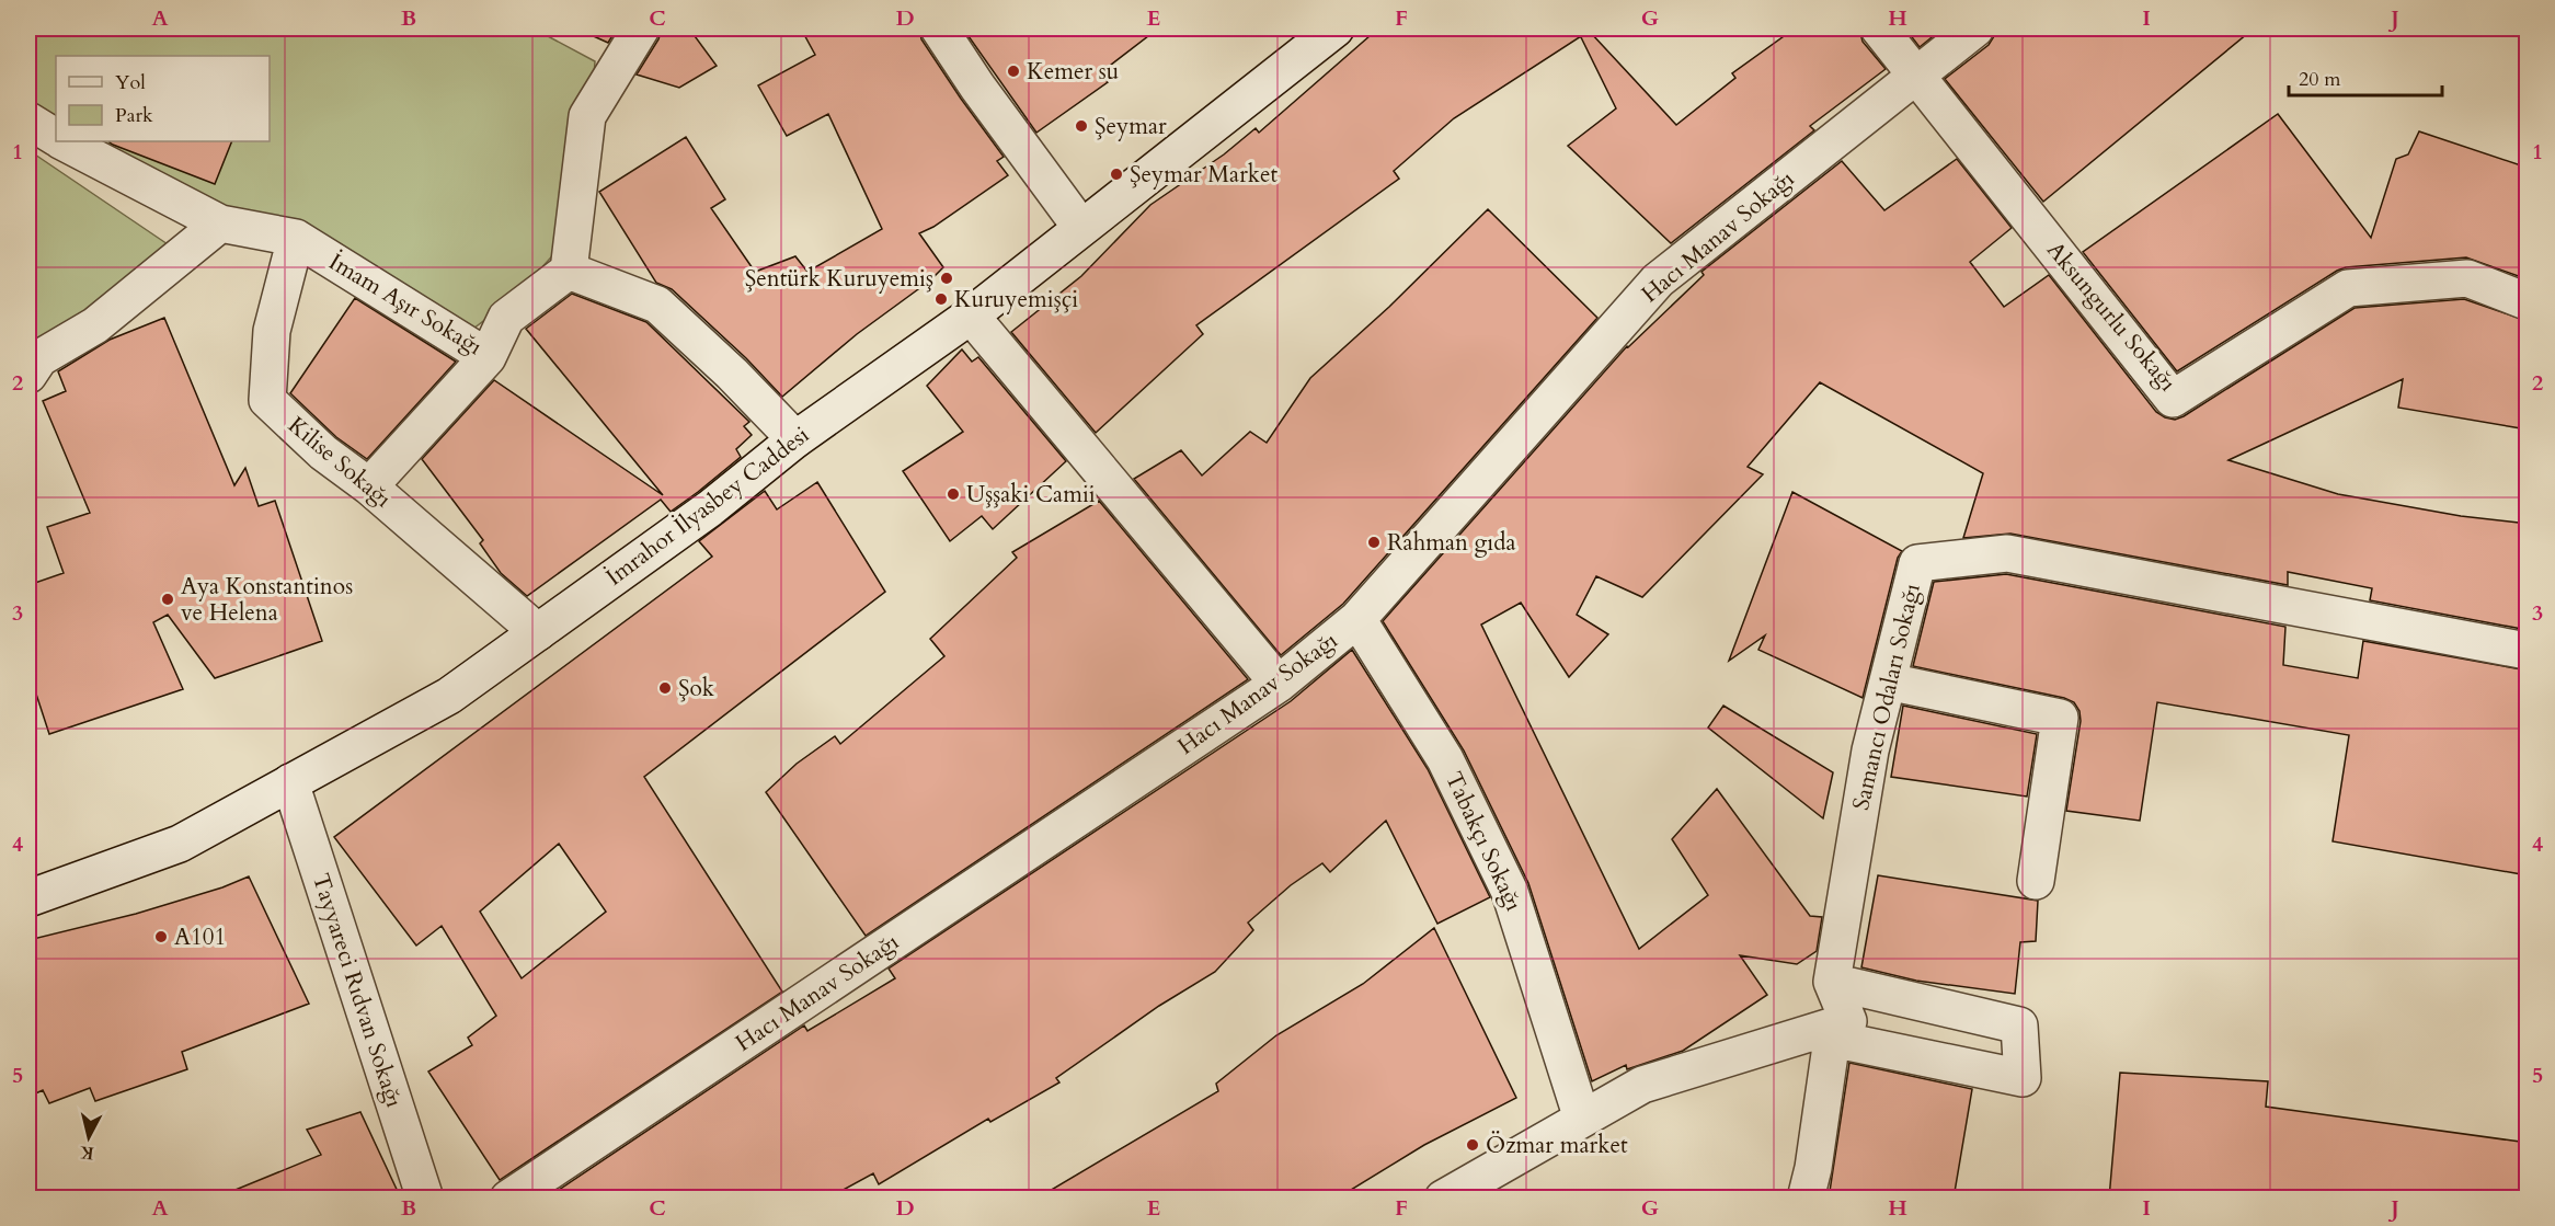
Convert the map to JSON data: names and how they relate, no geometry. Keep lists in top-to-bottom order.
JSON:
{
  "streets": {
    "street": [
      "Hacı Manav Sokağı",
      "İmam Aşır Sokağı",
      "Aksungurlu Sokağı",
      "Kilise Sokağı",
      "İmrahor İlyasbey Caddesi",
      "Samancı Odaları Sokağı",
      "Tabakçı Sokağı",
      "Tayyareci Rıdvan Sokağı"
    ]
  },
  "crossings": [
    ["Hacı Manav Sokağı", "Aksungurlu Sokağı"],
    ["Hacı Manav Sokağı", "Tabakçı Sokağı"],
    ["İmam Aşır Sokağı", "Kilise Sokağı"],
    ["Kilise Sokağı", "İmrahor İlyasbey Caddesi"],
    ["İmrahor İlyasbey Caddesi", "Tayyareci Rıdvan Sokağı"]
  ],
  "places": [
    "Kemer su",
    "Şeymar",
    "Şeymar Market",
    "Şentürk Kuruyemiş",
    "Kuruyemişçi",
    "Uşşaki Camii",
    "Rahman gıda",
    "Aya Konstantinos ve Helena",
    "Şok",
    "A101",
    "Özmar market"
  ],
  "legend": ["Yol", "Park"],
  "scale_bar": "20 m",
  "north": "bottom",
  "grid": {
    "columns": [
      "A",
      "B",
      "C",
      "D",
      "E",
      "F",
      "G",
      "H",
      "I",
      "J"
    ],
    "rows": [
      "1",
      "2",
      "3",
      "4",
      "5"
    ]
  }
}
